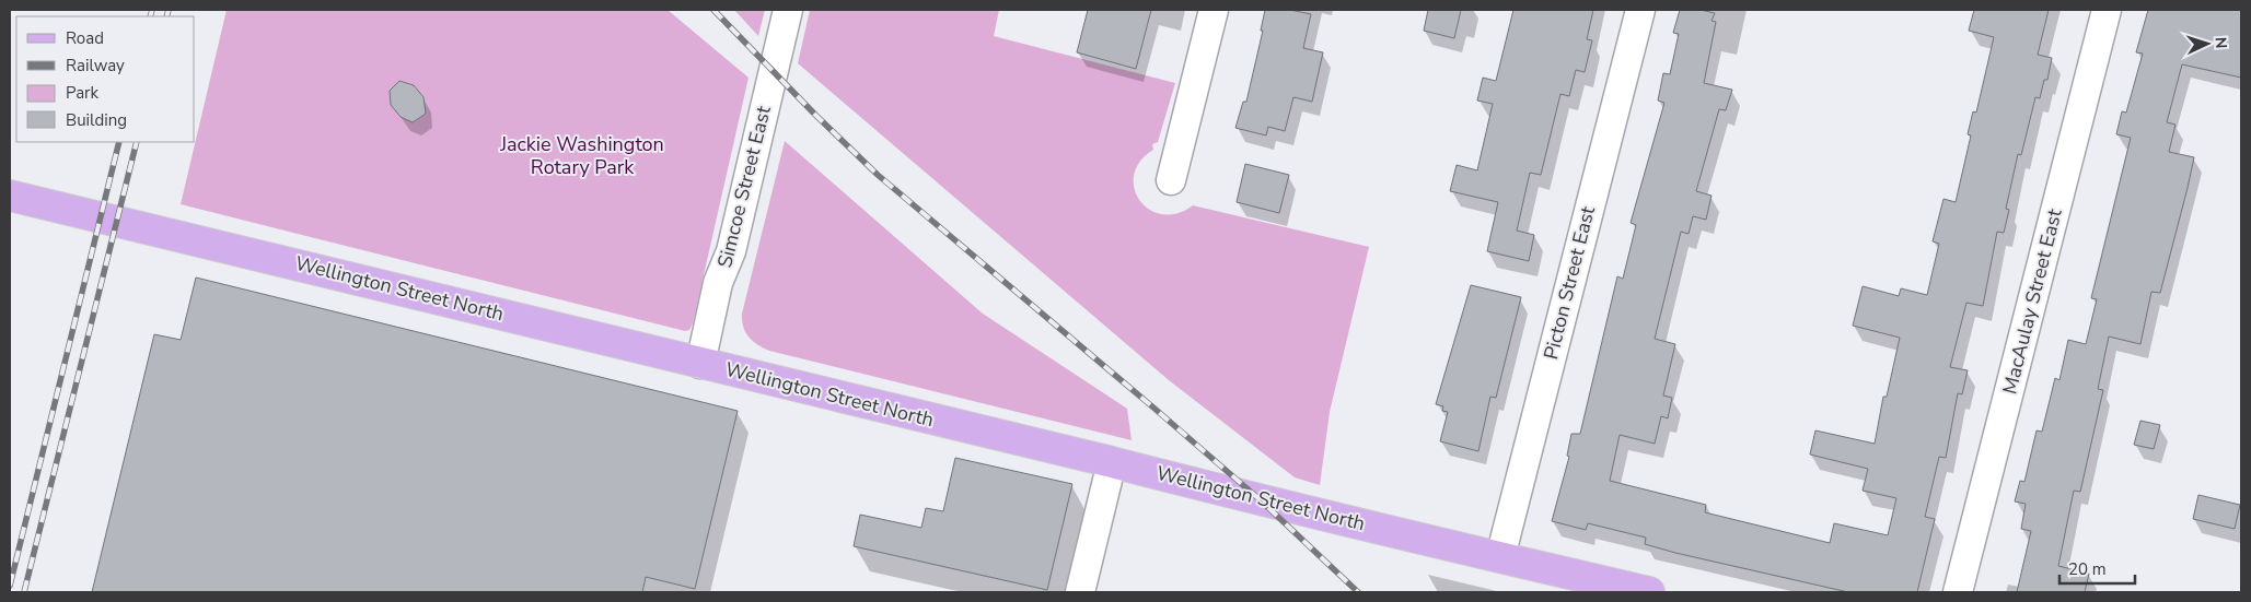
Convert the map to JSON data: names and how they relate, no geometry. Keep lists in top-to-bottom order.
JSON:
{
  "streets": {
    "main road": ["Wellington Street North"],
    "street": ["Simcoe Street East", "Picton Street East", "MacAulay Street East"]
  },
  "crossings": [
    ["Simcoe Street East", "Wellington Street North"],
    ["Picton Street East", "Wellington Street North"]
  ],
  "parks": ["Jackie Washington Rotary Park"],
  "legend": [
    "Road",
    "Railway",
    "Park",
    "Building"
  ],
  "scale_bar": "20 m",
  "north": "right"
}
